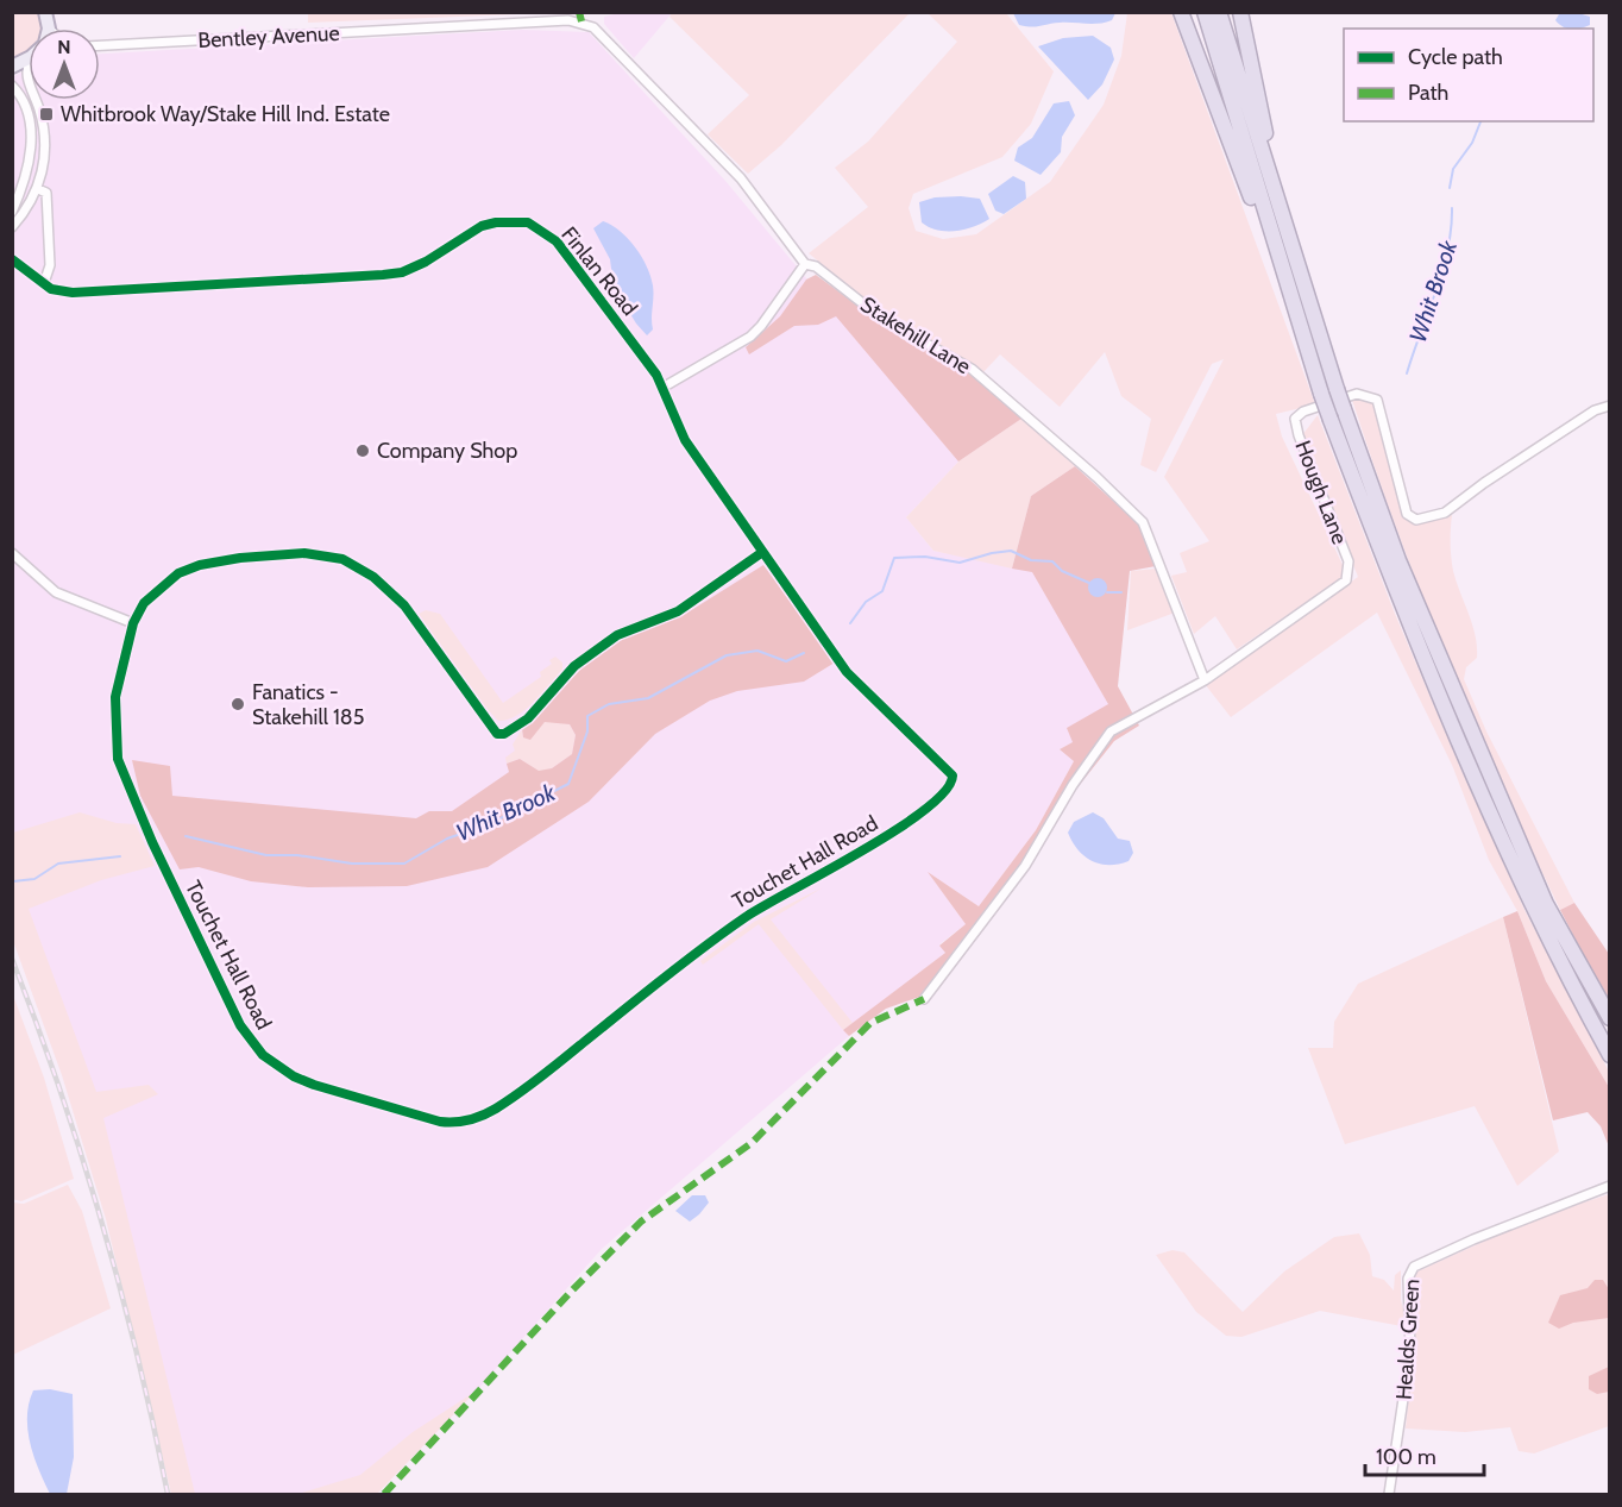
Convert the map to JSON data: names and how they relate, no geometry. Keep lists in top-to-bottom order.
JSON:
{
  "streets": {
    "street": [
      "Bentley Avenue",
      "Finlan Road",
      "Stakehill Lane",
      "Hough Lane",
      "Touchet Hall Road",
      "Healds Green"
    ]
  },
  "crossings": [
    ["Bentley Avenue", "Stakehill Lane"],
    ["Finlan Road", "Touchet Hall Road"],
    ["Stakehill Lane", "Hough Lane"]
  ],
  "water": ["Whit Brook"],
  "places": {
    "transit": ["Whitbrook Way/Stake Hill Ind. Estate"],
    "other": ["Company Shop", "Fanatics - Stakehill 185"]
  },
  "legend": ["Cycle path", "Path"],
  "scale_bar": "100 m",
  "north": "top"
}
